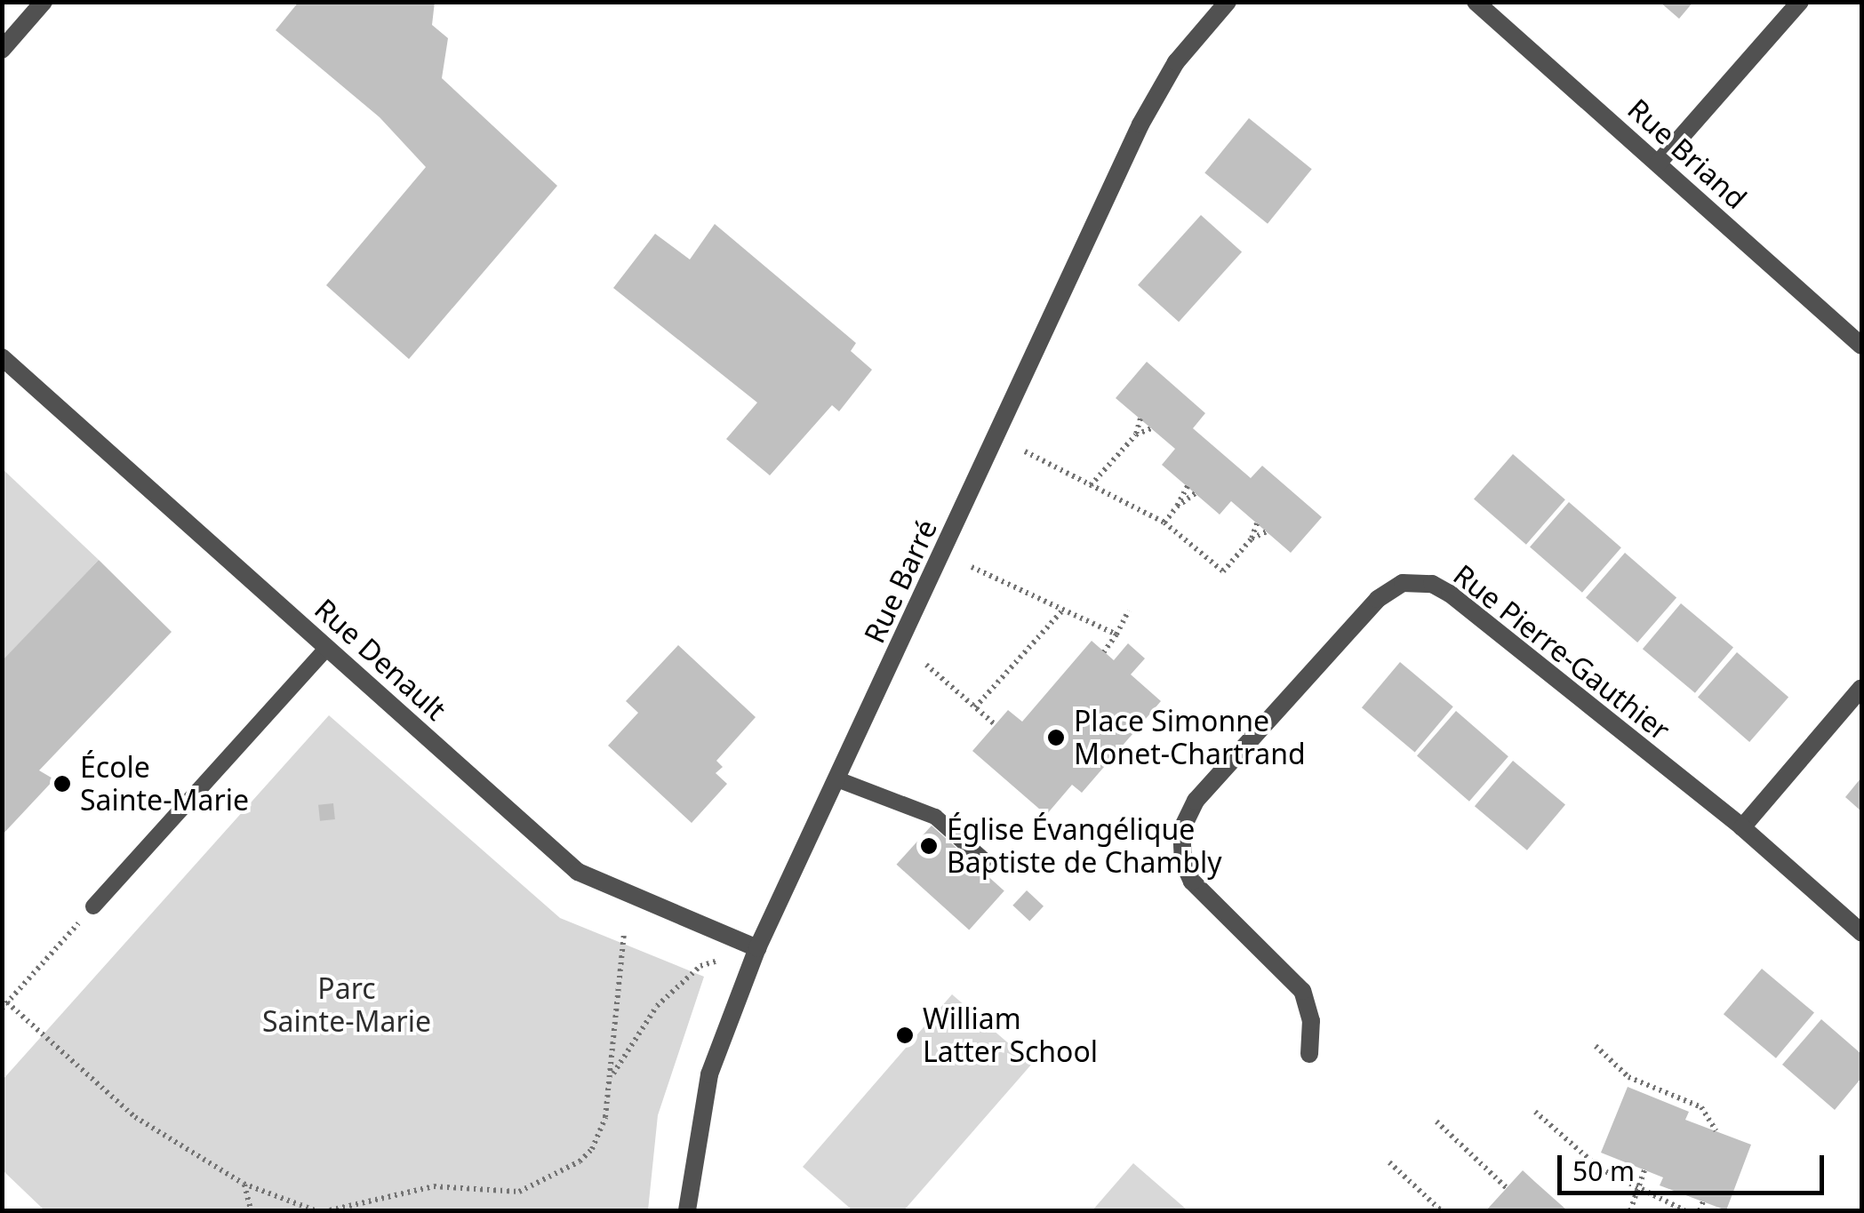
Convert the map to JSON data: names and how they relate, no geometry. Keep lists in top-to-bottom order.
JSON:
{
  "streets": {
    "street": [
      "Rue Briand",
      "Rue Barré",
      "Rue Pierre-Gauthier",
      "Rue Denault"
    ]
  },
  "crossings": [
    ["Rue Barré", "Rue Denault"]
  ],
  "parks": ["Parc Sainte-Marie"],
  "places": [
    "Place Simonne Monet-Chartrand",
    "École Sainte-Marie",
    "Église Évangélique Baptiste de Chambly",
    "William Latter School"
  ],
  "scale_bar": "50 m"
}
